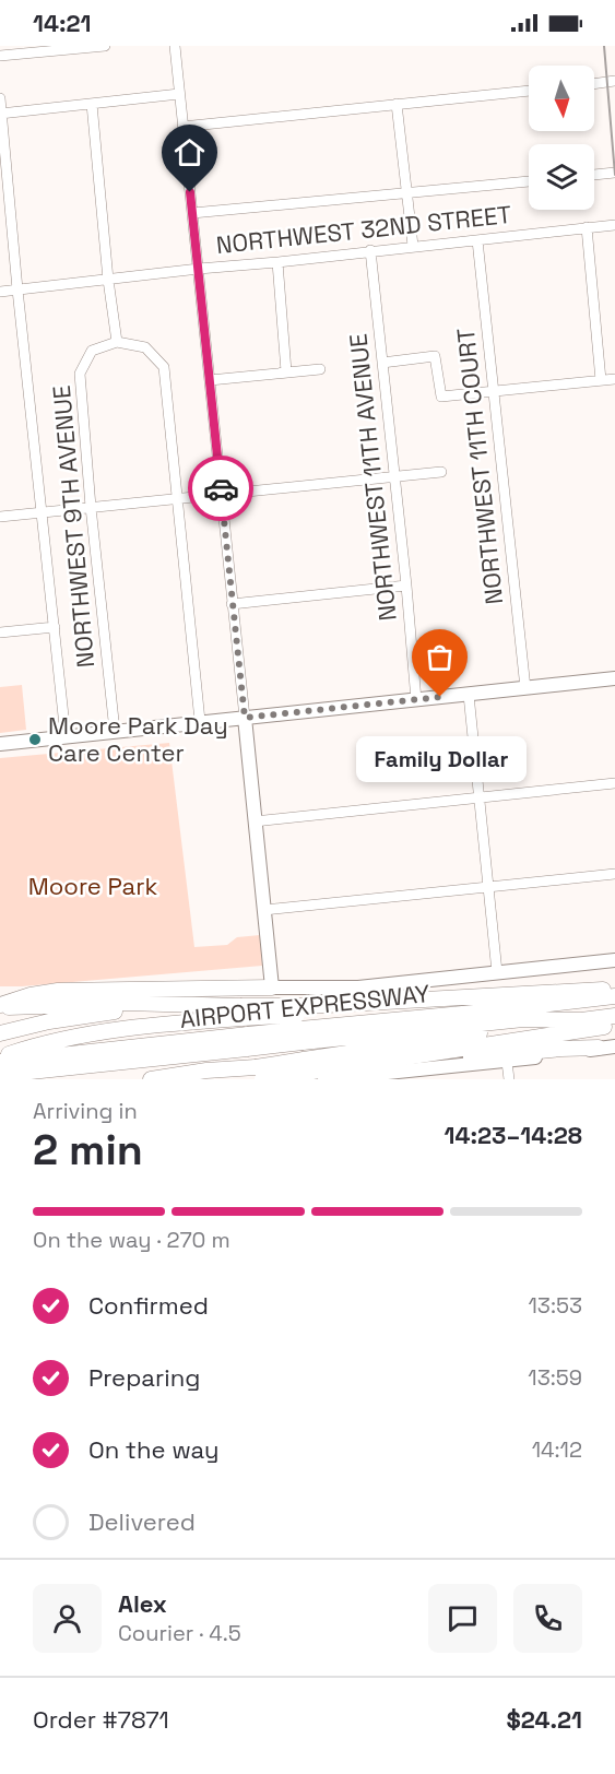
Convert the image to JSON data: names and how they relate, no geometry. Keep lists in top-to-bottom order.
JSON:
{
  "streets": {
    "highway": ["AIRPORT EXPRESSWAY"],
    "street": [
      "NORTHWEST 32ND STREET",
      "NORTHWEST 11TH COURT",
      "NORTHWEST 11TH AVENUE",
      "NORTHWEST 9TH AVENUE"
    ]
  },
  "crossings": [
    ["NORTHWEST 32ND STREET", "NORTHWEST 11TH COURT"],
    ["NORTHWEST 32ND STREET", "NORTHWEST 11TH AVENUE"]
  ],
  "parks": ["Moore Park"],
  "places": ["Family Dollar", "Moore Park Day Care Center"],
  "north": "bottom",
  "page": {
    "status": "14:21",
    "bubble": "Family Dollar",
    "heading": ["2 min", "Arriving in", "14:23–14:28"],
    "panel": [
      "Alex",
      "Courier · 4.5",
      "Order #7871",
      "$24.21"
    ],
    "bar": "On the way · 270 m",
    "list": [
      ["Confirmed", "13:53"],
      ["Preparing", "13:59"],
      ["On the way", "14:12"],
      "Delivered"
    ]
  }
}
